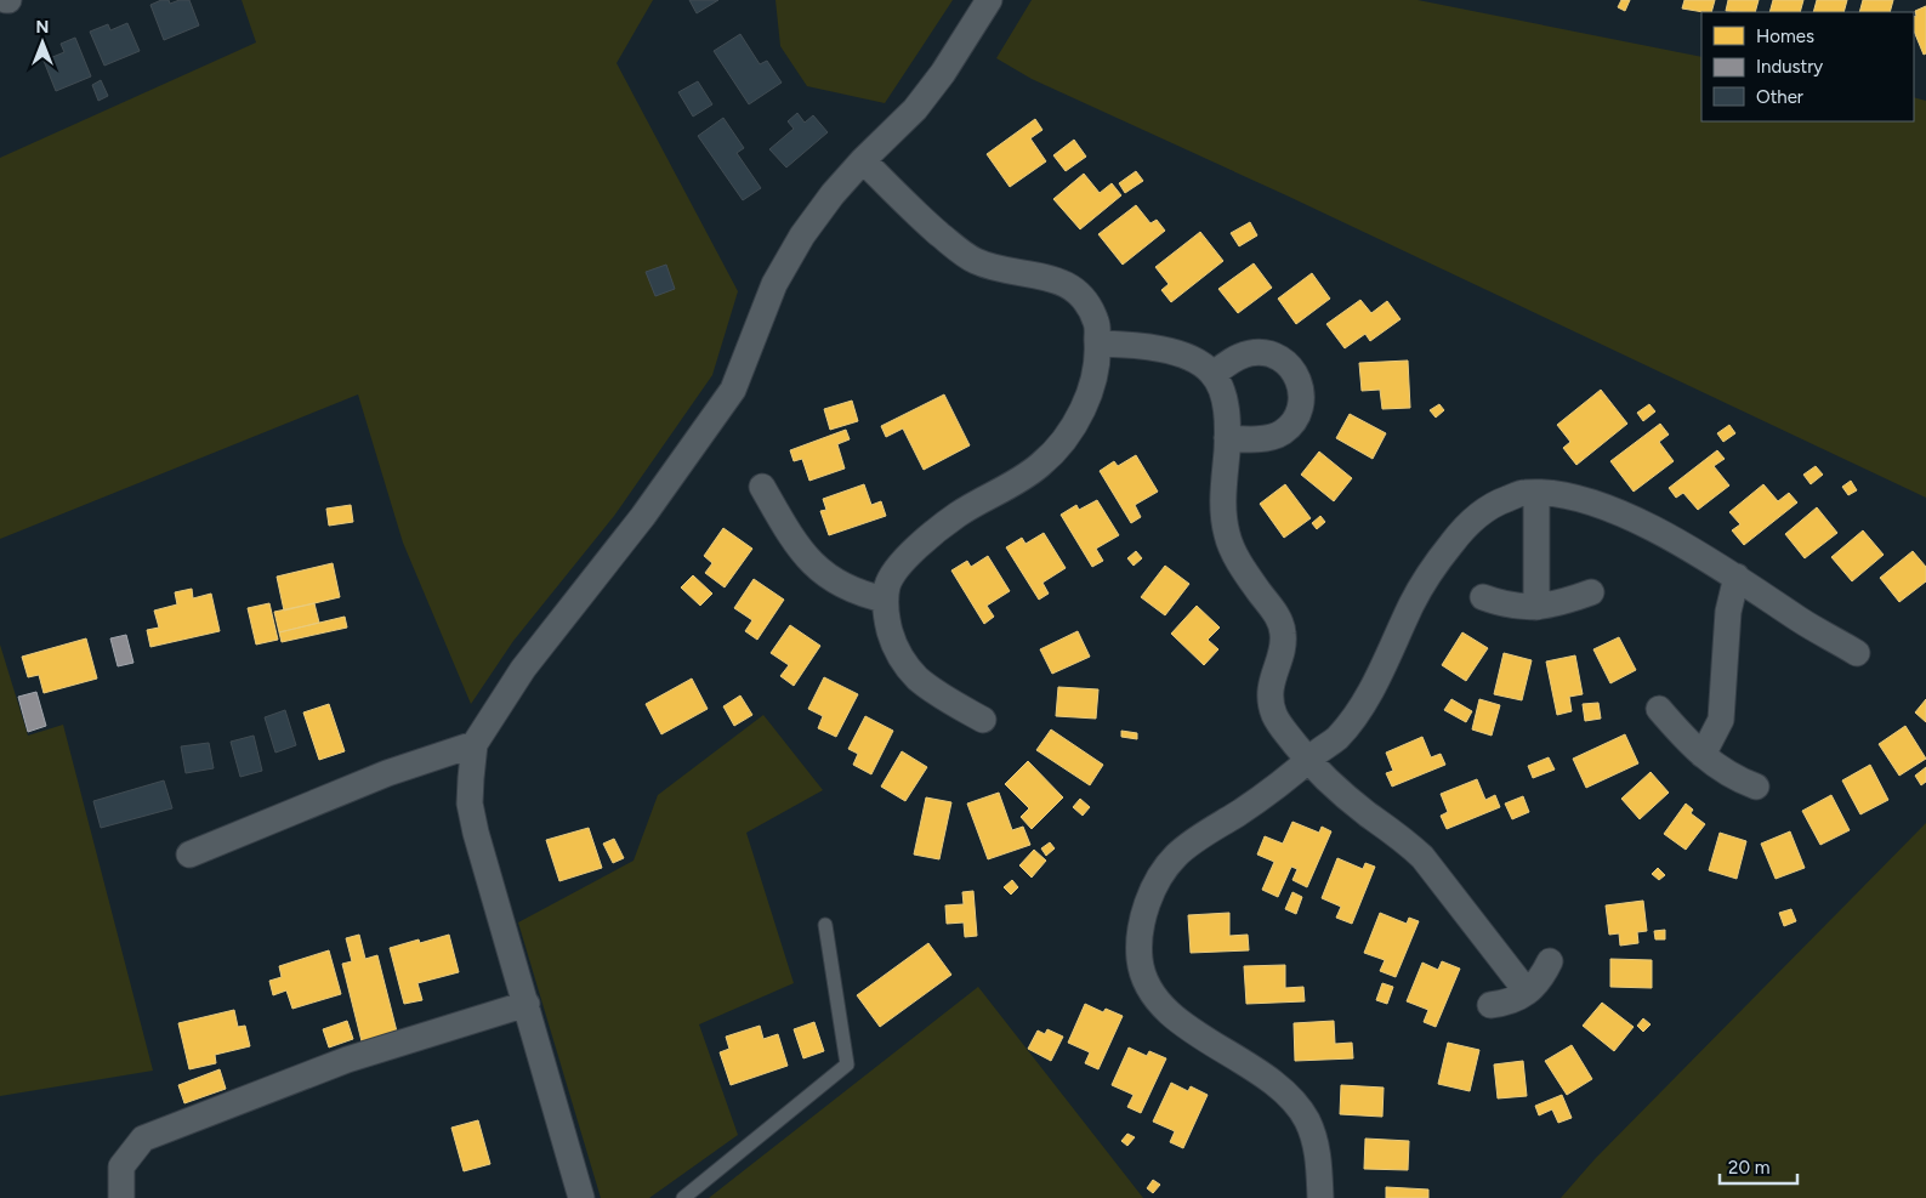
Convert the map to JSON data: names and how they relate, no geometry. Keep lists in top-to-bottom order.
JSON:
{
  "legend": ["Homes", "Industry", "Other"],
  "scale_bar": "20 m",
  "north": "top"
}
